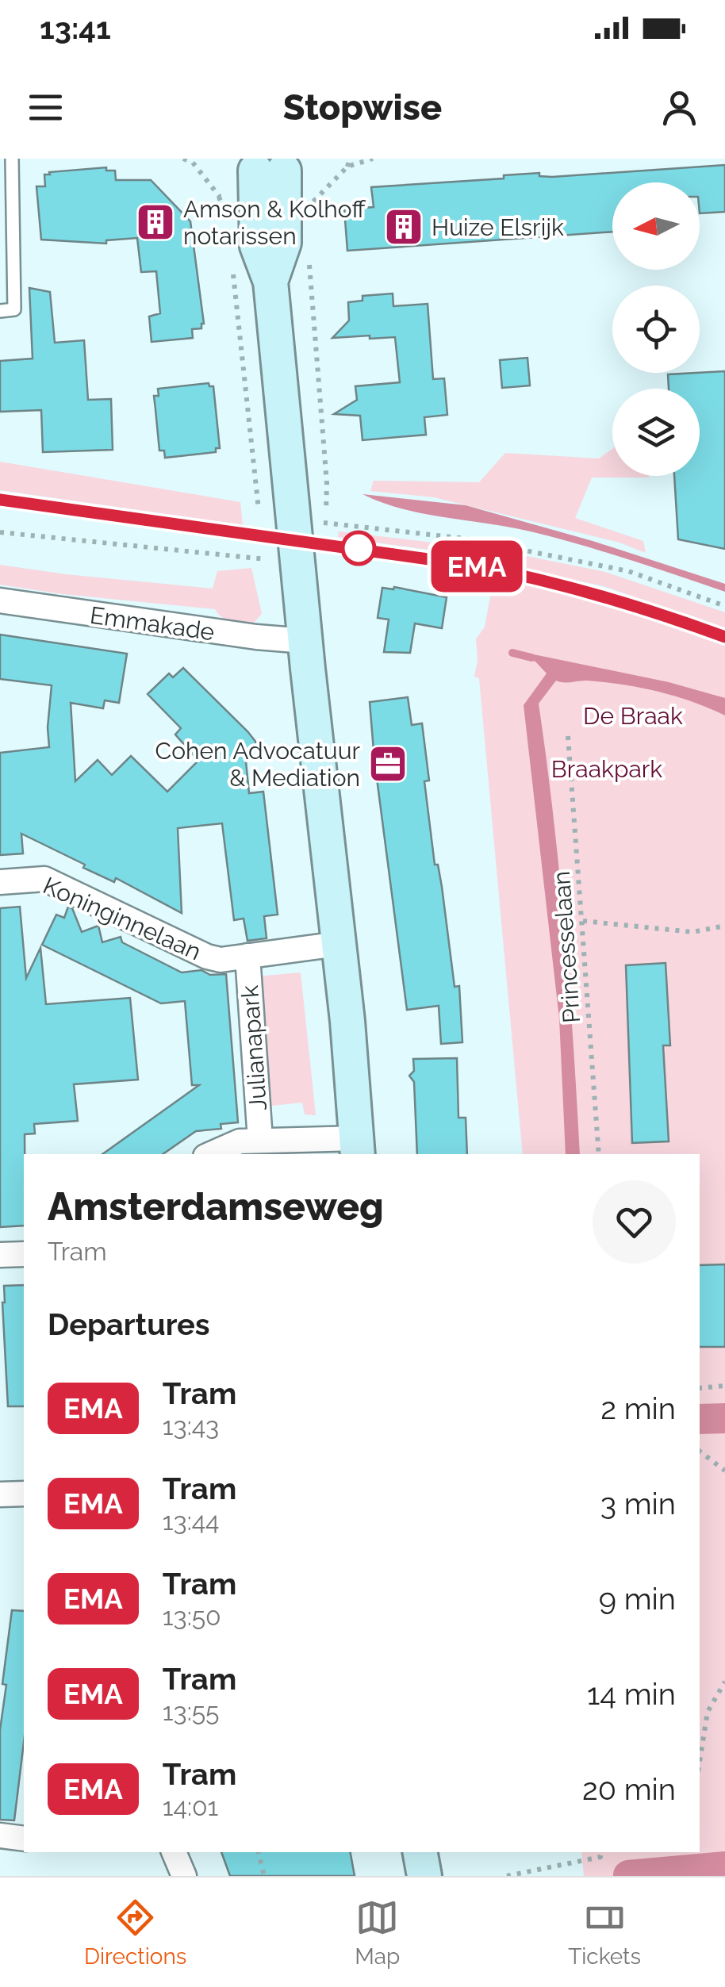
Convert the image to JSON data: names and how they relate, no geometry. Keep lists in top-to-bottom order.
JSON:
{
  "streets": {
    "street": ["Emmakade", "Koninginnelaan", "Julianapark"],
    "path": ["Princesselaan"]
  },
  "crossings": [
    ["Koninginnelaan", "Julianapark"]
  ],
  "parks": ["De Braak", "Braakpark"],
  "places": {
    "building": ["Amson & Kolhoff notarissen", "Huize Elsrijk"],
    "office": ["Cohen Advocatuur & Mediation"]
  },
  "lines": ["tram line EMA"],
  "north": "left",
  "page": {
    "status": "13:41",
    "header": "Stopwise",
    "on_map": "EMA",
    "heading": [
      ["Amsterdamseweg", "Tram"],
      "Departures"
    ],
    "list": [
      {
        "mark": "EMA",
        "name": "Tram",
        "note": "13:43",
        "value": "2 min"
      },
      {
        "mark": "EMA",
        "name": "Tram",
        "note": "13:44",
        "value": "3 min"
      },
      {
        "mark": "EMA",
        "name": "Tram",
        "note": "13:50",
        "value": "9 min"
      },
      {
        "mark": "EMA",
        "name": "Tram",
        "note": "13:55",
        "value": "14 min"
      },
      {
        "mark": "EMA",
        "name": "Tram",
        "note": "14:01",
        "value": "20 min"
      }
    ],
    "tabs": ["Directions", "Map", "Tickets"]
  }
}
